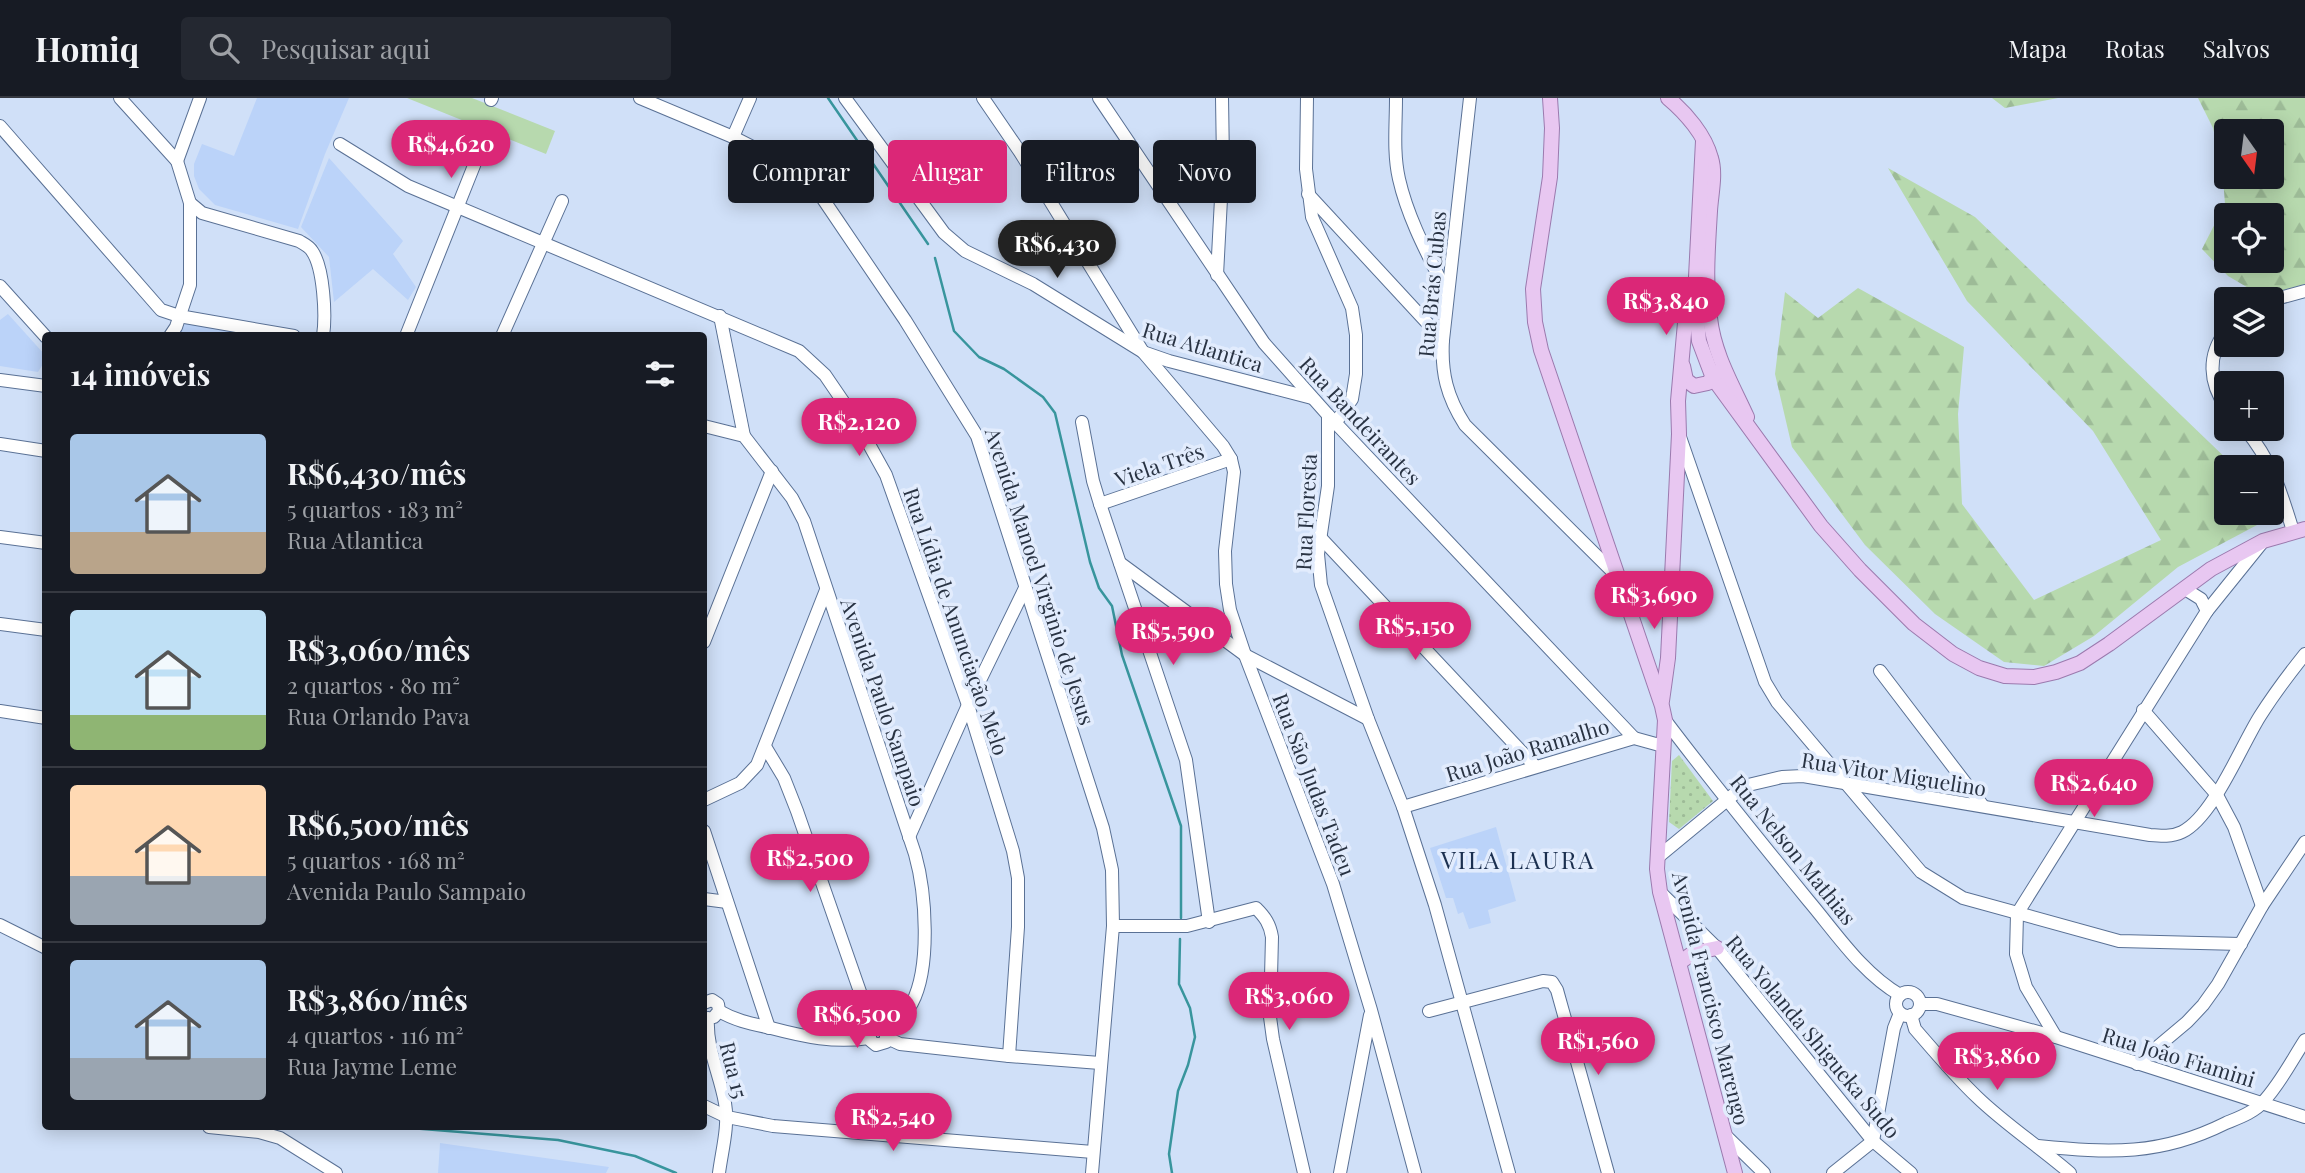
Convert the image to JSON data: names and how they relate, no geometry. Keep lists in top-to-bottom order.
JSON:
{
  "streets": {
    "main road": ["Avenida Francisco Marengo"],
    "street": [
      "Rua Brás Cubas",
      "Rua Atlantica",
      "Rua Bandeirantes",
      "Viela Três",
      "Rua Floresta",
      "Avenida Manoel Virginio de Jesus",
      "Rua Lídia de Anunciação Melo",
      "Avenida Paulo Sampaio",
      "Rua João Ramalho",
      "Rua Vitor Miguelino",
      "Rua São Judas Tadeu",
      "Rua Nelson Mathias",
      "Rua Yolanda Shigueka Sudo",
      "Rua João Fiamini",
      "Rua 15"
    ]
  },
  "crossings": [
    ["Rua Brás Cubas", "Avenida Francisco Marengo"],
    ["Rua Atlantica", "Rua Bandeirantes"],
    ["Rua Bandeirantes", "Rua Floresta"],
    ["Rua Bandeirantes", "Rua João Ramalho"],
    ["Viela Três", "Rua São Judas Tadeu"],
    ["Rua Floresta", "Rua João Ramalho"],
    ["Rua João Ramalho", "Avenida Francisco Marengo"],
    ["Rua Vitor Miguelino", "Rua Nelson Mathias"],
    ["Rua Vitor Miguelino", "Avenida Francisco Marengo"],
    ["Rua Nelson Mathias", "Avenida Francisco Marengo"],
    ["Rua Nelson Mathias", "Rua João Fiamini"],
    ["Avenida Francisco Marengo", "Rua Yolanda Shigueka Sudo"]
  ],
  "districts": ["VILA LAURA"],
  "north": "bottom",
  "page": {
    "header": "Homiq",
    "search": "Pesquisar aqui",
    "nav": ["Mapa", "Rotas", "Salvos"],
    "map_buttons": ["+", "−"],
    "price": [
      "R$4,620",
      "R$6,430",
      "R$3,840",
      "R$2,120",
      "R$3,690",
      "R$5,150",
      "R$5,590",
      "R$2,640",
      "R$2,500",
      "R$3,060",
      "R$6,500",
      "R$1,560",
      "R$3,860",
      "R$2,540"
    ],
    "chip": [
      "Comprar",
      "Alugar",
      "Filtros",
      "Novo"
    ],
    "heading": "14 imóveis",
    "list": [
      {
        "name": "R$6,430/mês",
        "note": "5 quartos · 183 m² · Rua Atlantica"
      },
      {
        "name": "R$3,060/mês",
        "note": "2 quartos · 80 m² · Rua Orlando Pava"
      },
      {
        "name": "R$6,500/mês",
        "note": "5 quartos · 168 m² · Avenida Paulo Sampaio"
      },
      {
        "name": "R$3,860/mês",
        "note": "4 quartos · 116 m² · Rua Jayme Leme"
      }
    ]
  }
}
